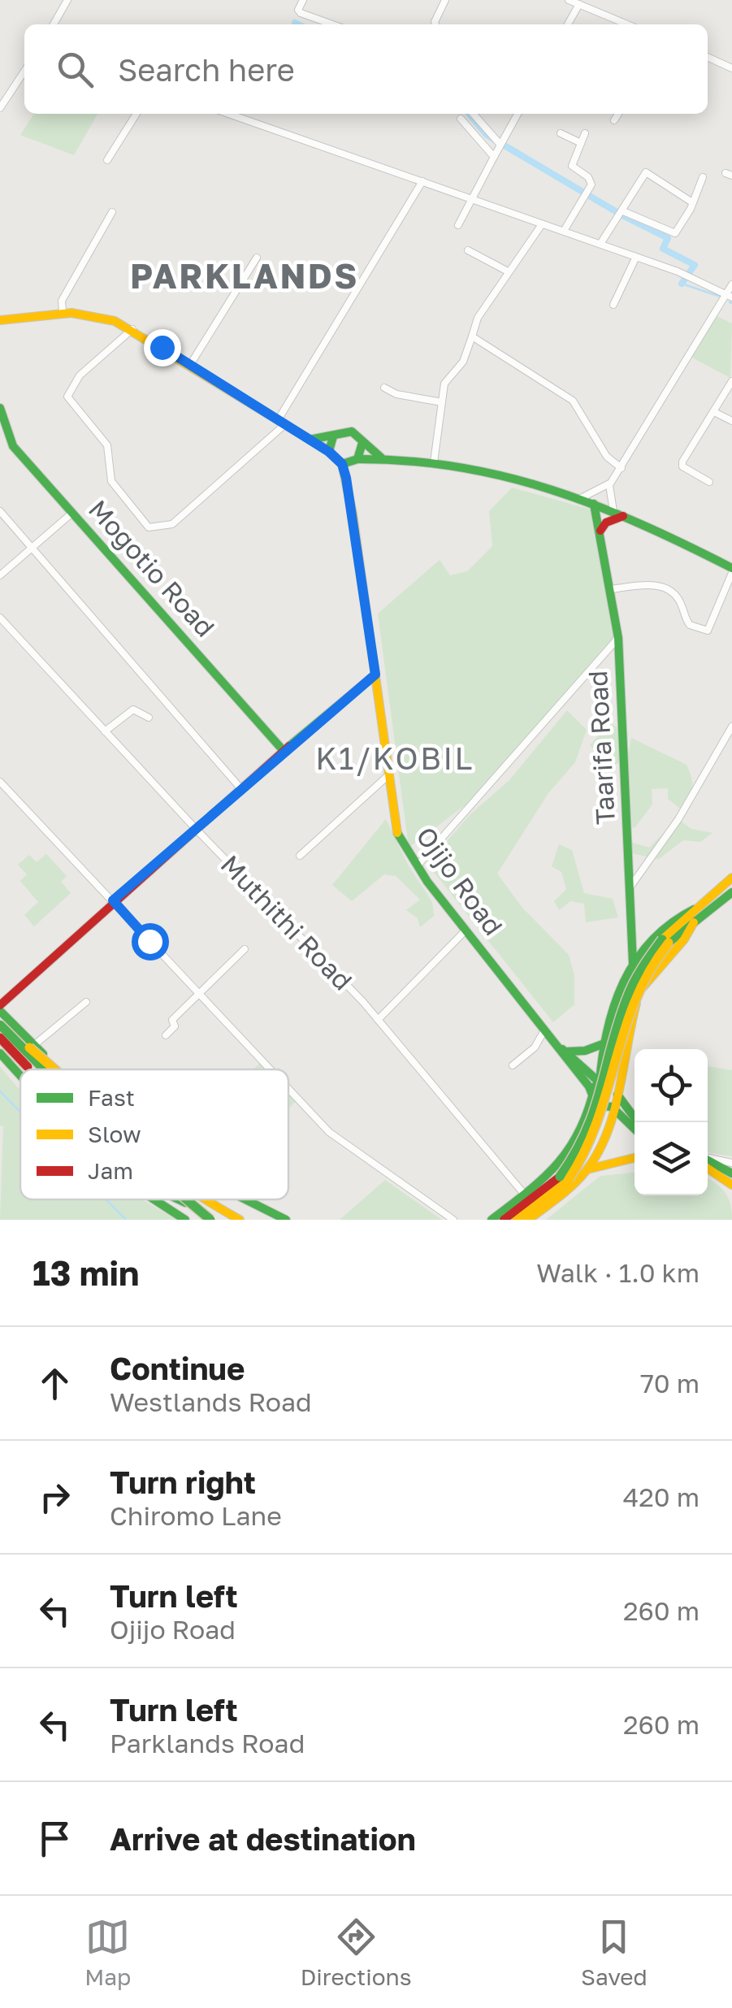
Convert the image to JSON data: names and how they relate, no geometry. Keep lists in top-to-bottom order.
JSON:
{
  "streets": {
    "main road": ["Mogotio Road", "Taarifa Road", "Ojijo Road"],
    "street": ["Muthithi Road"]
  },
  "districts": ["PARKLANDS", "K1/KOBIL"],
  "legend": ["Fast", "Slow", "Jam"],
  "page": {
    "search": "Search here",
    "heading": ["13 min", "Walk · 1.0 km"],
    "list": [
      ["Continue", "Westlands Road", "70 m"],
      ["Turn right", "Chiromo Lane", "420 m"],
      ["Turn left", "Ojijo Road", "260 m"],
      ["Turn left", "Parklands Road", "260 m"],
      "Arrive at destination"
    ],
    "nav": ["Map", "Directions", "Saved"]
  }
}
